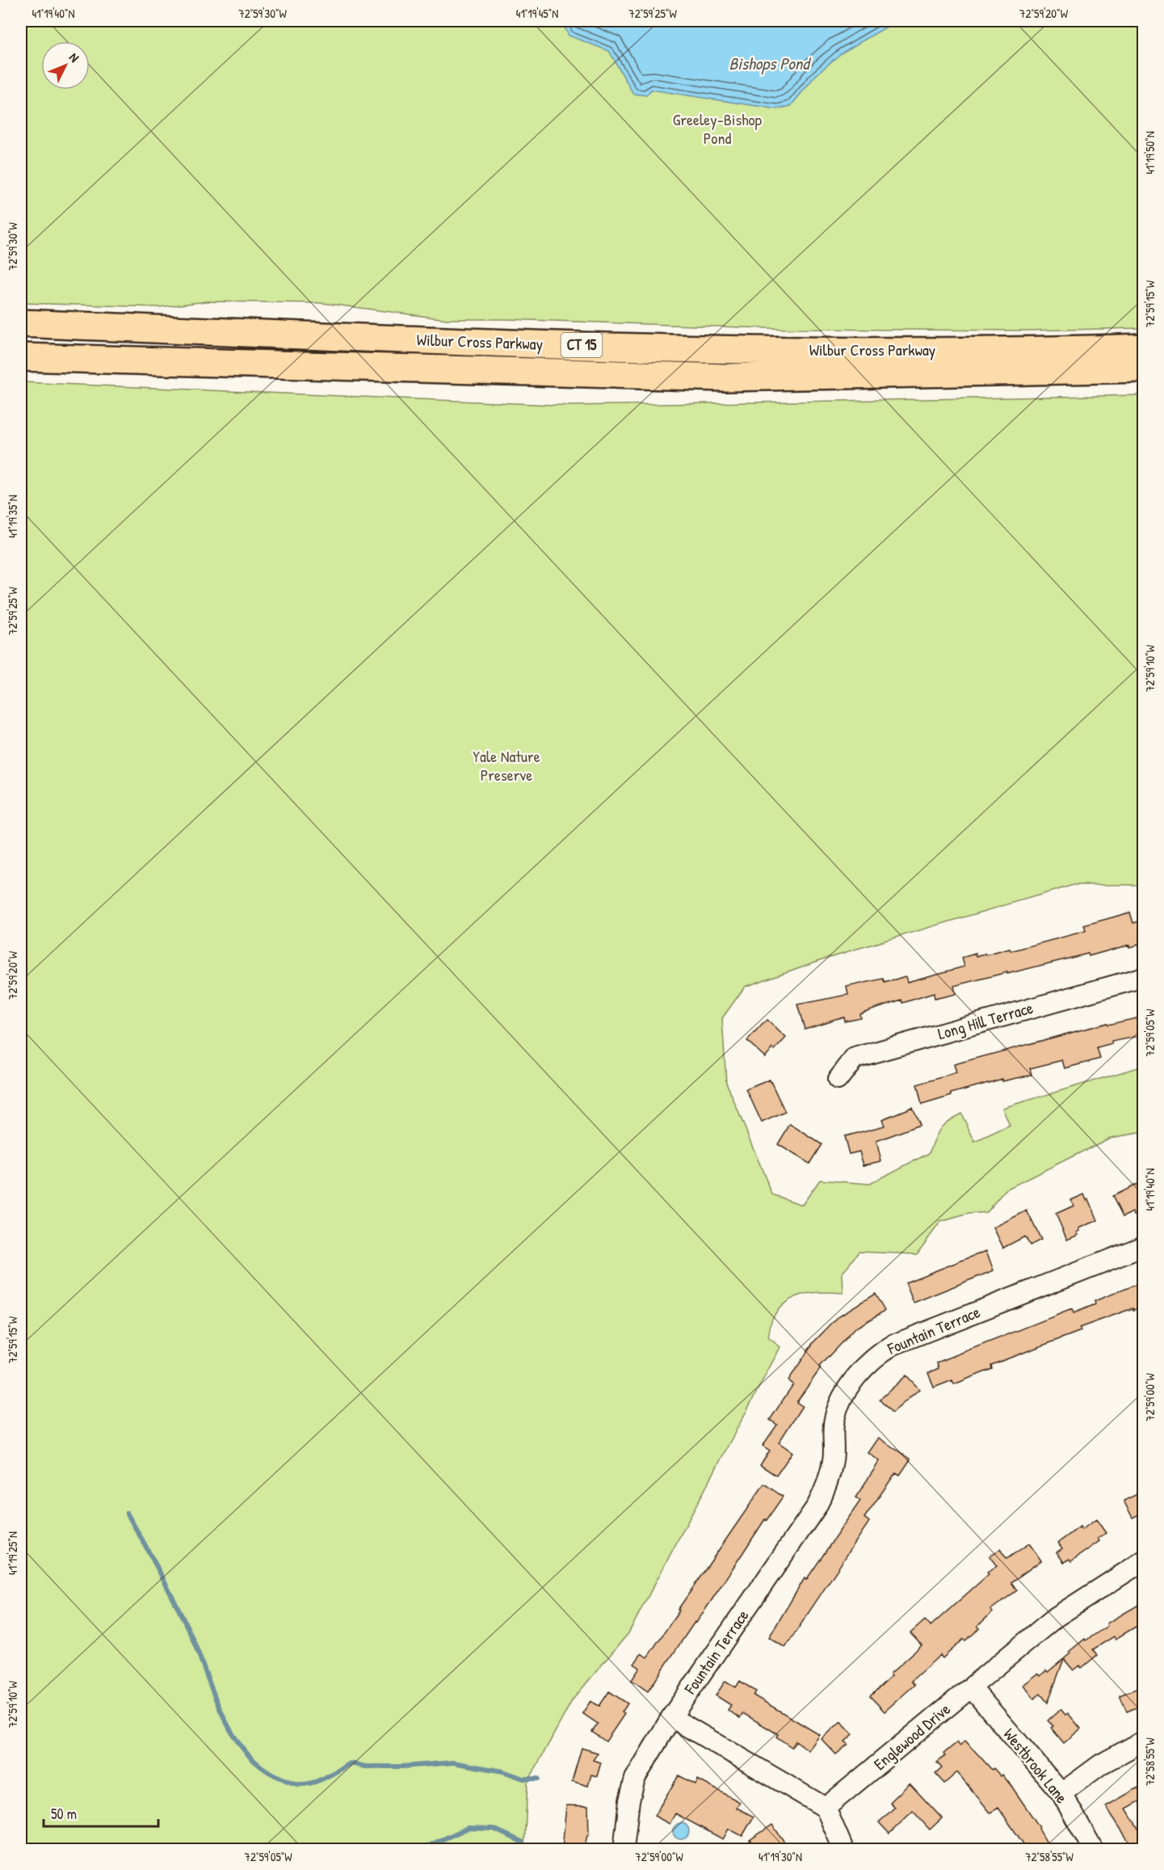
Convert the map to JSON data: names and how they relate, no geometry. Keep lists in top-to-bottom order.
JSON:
{
  "streets": {
    "highway": ["Wilbur Cross Parkway", "CT 15"],
    "street": [
      "Long Hill Terrace",
      "Fountain Terrace",
      "Englewood Drive",
      "Westbrook Lane"
    ]
  },
  "crossings": [
    ["Englewood Drive", "Westbrook Lane"]
  ],
  "water": ["Bishops Pond"],
  "parks": ["Greeley-Bishop Pond", "Yale Nature Preserve"],
  "scale_bar": "50 m",
  "north": "top right",
  "coordinates": [
    "41°19'40\"N",
    "72°59'30\"W",
    "41°19'45\"N",
    "72°59'25\"W",
    "72°59'20\"W",
    "41°19'50\"N",
    "72°59'15\"W",
    "41°19'35\"N",
    "72°59'10\"W",
    "72°59'05\"W",
    "72°59'00\"W",
    "41°19'25\"N",
    "72°58'55\"W",
    "41°19'30\"N"
  ]
}
